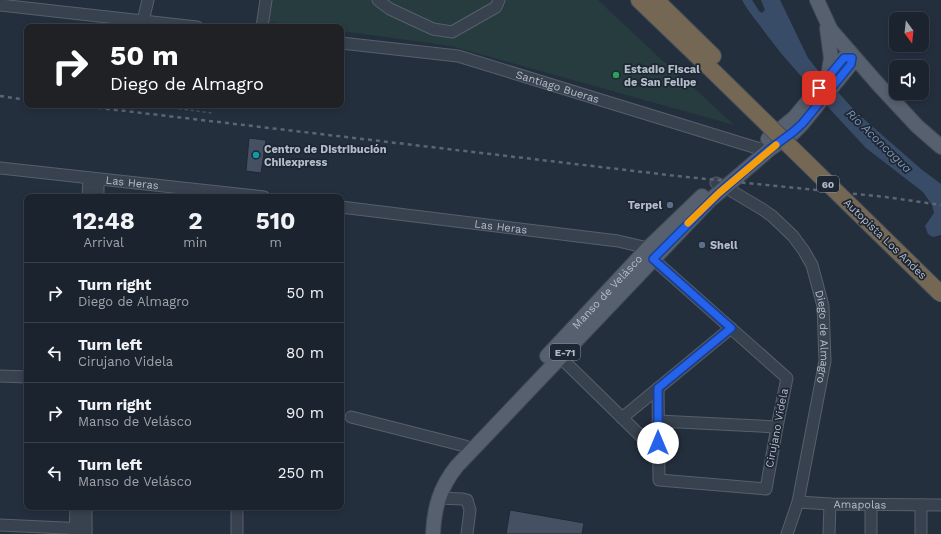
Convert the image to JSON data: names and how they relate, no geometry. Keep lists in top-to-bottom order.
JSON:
{
  "streets": {
    "highway": ["60", "Autopista Los Andes"],
    "main road": ["Manso de Velásco", "E-71"],
    "street": [
      "Santiago Bueras",
      "Las Heras",
      "Diego de Almagro",
      "Cirujano Videla",
      "Amapolas"
    ]
  },
  "crossings": [
    ["Santiago Bueras", "Manso de Velásco"],
    ["Las Heras", "Manso de Velásco"],
    ["Las Heras", "Cirujano Videla"],
    ["Manso de Velásco", "Diego de Almagro"],
    ["Manso de Velásco", "Cirujano Videla"],
    ["Diego de Almagro", "Amapolas"]
  ],
  "water": ["Río Aconcagua"],
  "places": [
    "Estadio Fiscal de San Felipe",
    "Centro de Distribución Chilexpress",
    "Terpel",
    "Shell"
  ],
  "north": "bottom",
  "page": {
    "turn": ["50 m", "Diego de Almagro"],
    "eta": [
      "12:48",
      "Arrival",
      "2",
      "min",
      "510",
      "m"
    ],
    "list": [
      {
        "name": "Turn right",
        "note": "Diego de Almagro",
        "value": "50 m"
      },
      {
        "name": "Turn left",
        "note": "Cirujano Videla",
        "value": "80 m"
      },
      {
        "name": "Turn right",
        "note": "Manso de Velásco",
        "value": "90 m"
      },
      {
        "name": "Turn left",
        "note": "Manso de Velásco",
        "value": "250 m"
      }
    ]
  }
}
